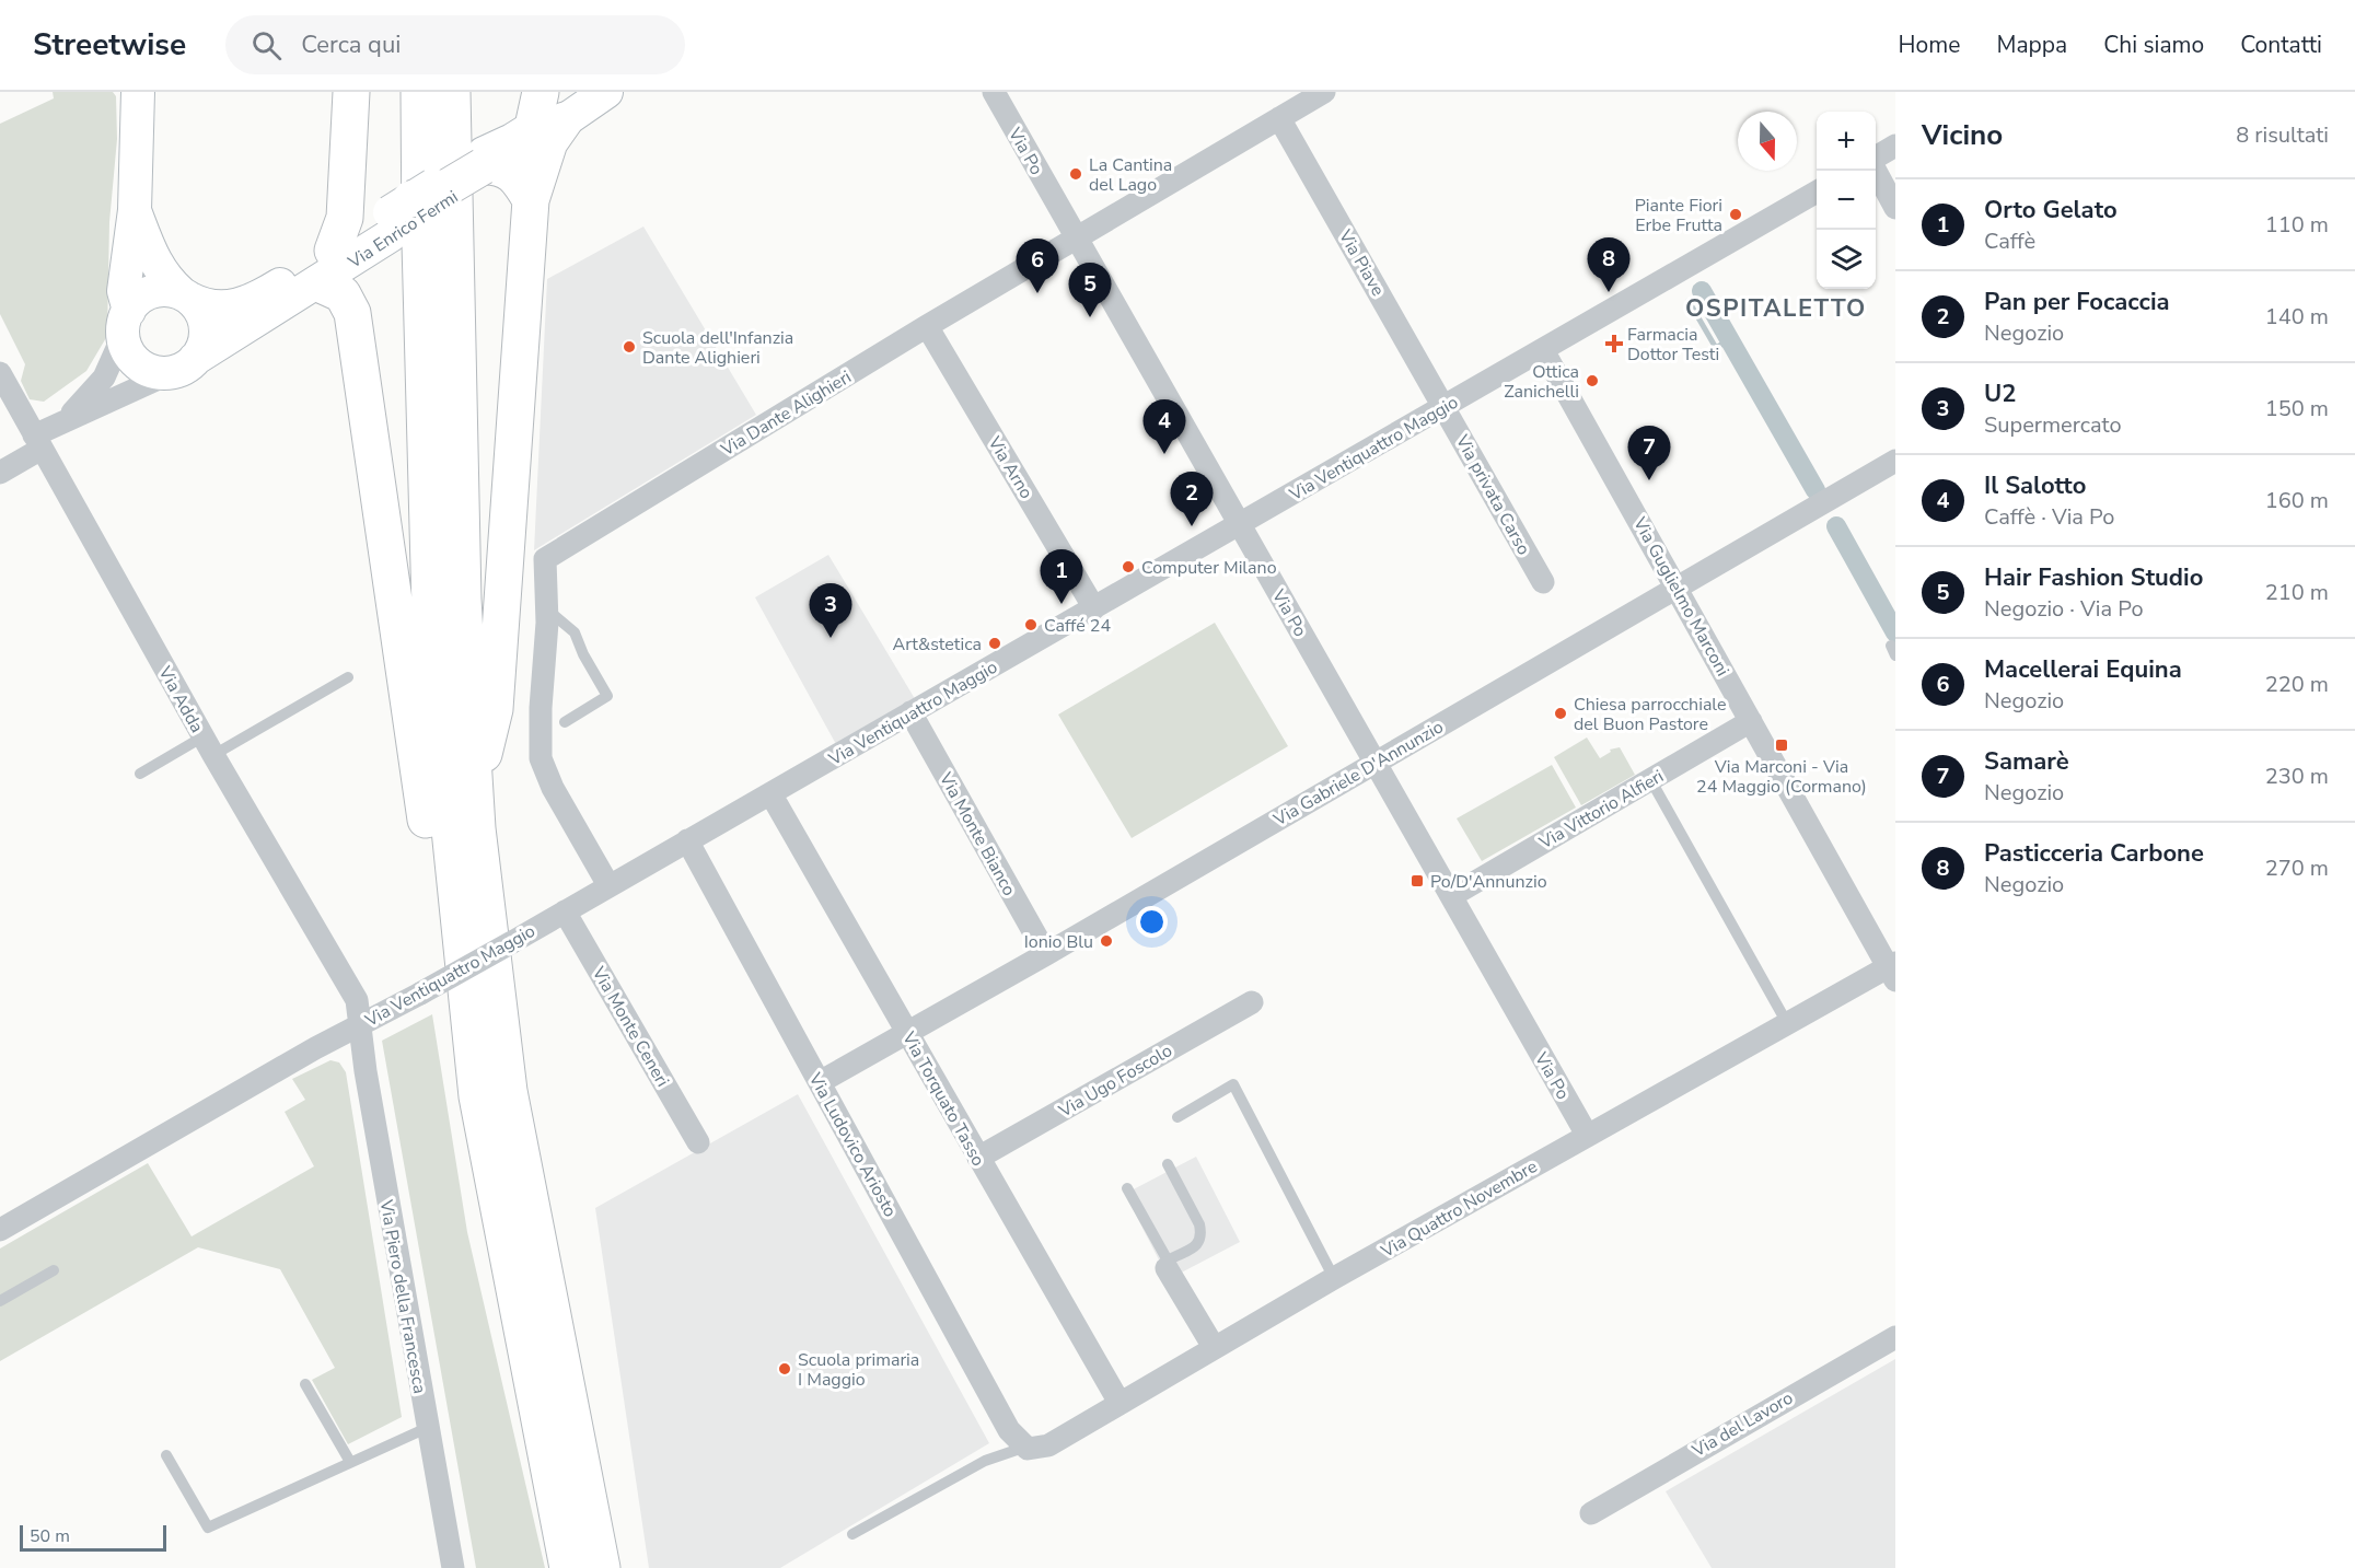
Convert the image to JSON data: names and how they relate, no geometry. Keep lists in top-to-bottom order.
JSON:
{
  "streets": {
    "street": [
      "Via Po",
      "Via Enrico Fermi",
      "Via Piave",
      "Via Dante Alighieri",
      "Via Ventiquattro Maggio",
      "Via Arno",
      "Via privata Carso",
      "Via Guglielmo Marconi",
      "Via Adda",
      "Via Gabriele D'Annunzio",
      "Via Vittorio Alfieri",
      "Via Monte Bianco",
      "Via Monte Ceneri",
      "Via Ugo Foscolo",
      "Via Torquato Tasso",
      "Via Ludovico Ariosto",
      "Via Quattro Novembre",
      "Via Piero della Francesca",
      "Via del Lavoro"
    ]
  },
  "crossings": [
    ["Via Po", "Via Dante Alighieri"],
    ["Via Po", "Via Ventiquattro Maggio"],
    ["Via Po", "Via Gabriele D'Annunzio"],
    ["Via Po", "Via Vittorio Alfieri"],
    ["Via Po", "Via Quattro Novembre"],
    ["Via Enrico Fermi", "Via Adda"],
    ["Via Piave", "Via Dante Alighieri"],
    ["Via Piave", "Via Ventiquattro Maggio"],
    ["Via Piave", "Via privata Carso"],
    ["Via Dante Alighieri", "Via Ventiquattro Maggio"],
    ["Via Dante Alighieri", "Via Arno"],
    ["Via Ventiquattro Maggio", "Via Arno"],
    ["Via Ventiquattro Maggio", "Via privata Carso"],
    ["Via Ventiquattro Maggio", "Via Guglielmo Marconi"],
    ["Via Ventiquattro Maggio", "Via Adda"],
    ["Via Ventiquattro Maggio", "Via Monte Bianco"],
    ["Via Ventiquattro Maggio", "Via Monte Ceneri"],
    ["Via Ventiquattro Maggio", "Via Torquato Tasso"],
    ["Via Ventiquattro Maggio", "Via Ludovico Ariosto"],
    ["Via Ventiquattro Maggio", "Via Piero della Francesca"],
    ["Via Guglielmo Marconi", "Via Gabriele D'Annunzio"],
    ["Via Guglielmo Marconi", "Via Vittorio Alfieri"],
    ["Via Guglielmo Marconi", "Via Quattro Novembre"],
    ["Via Adda", "Via Piero della Francesca"],
    ["Via Gabriele D'Annunzio", "Via Monte Bianco"],
    ["Via Gabriele D'Annunzio", "Via Torquato Tasso"],
    ["Via Gabriele D'Annunzio", "Via Ludovico Ariosto"],
    ["Via Ugo Foscolo", "Via Torquato Tasso"],
    ["Via Torquato Tasso", "Via Quattro Novembre"],
    ["Via Ludovico Ariosto", "Via Quattro Novembre"]
  ],
  "districts": ["OSPITALETTO"],
  "places": {
    "other": [
      "La Cantina del Lago",
      "Piante Fiori Erbe Frutta",
      "Scuola dell'Infanzia Dante Alighieri",
      "Ottica Zanichelli",
      "Computer Milano",
      "Caffé 24",
      "Art&stetica",
      "Chiesa parrocchiale del Buon Pastore",
      "Ionio Blu",
      "Scuola primaria I Maggio"
    ],
    "health": ["Farmacia Dottor Testi"],
    "transit": ["Via Marconi - Via 24 Maggio (Cormano)", "Po/D'Annunzio"]
  },
  "scale_bar": "50 m",
  "north": "bottom",
  "page": {
    "header": "Streetwise",
    "search": "Cerca qui",
    "nav": [
      "Home",
      "Mappa",
      "Chi siamo",
      "Contatti"
    ],
    "heading": ["Vicino", "8 risultati"],
    "map_buttons": ["+", "−"],
    "list": [
      {
        "mark": "1",
        "name": "Orto Gelato",
        "note": "Caffè",
        "value": "110 m"
      },
      {
        "mark": "2",
        "name": "Pan per Focaccia",
        "note": "Negozio",
        "value": "140 m"
      },
      {
        "mark": "3",
        "name": "U2",
        "note": "Supermercato",
        "value": "150 m"
      },
      {
        "mark": "4",
        "name": "Il Salotto",
        "note": "Caffè · Via Po",
        "value": "160 m"
      },
      {
        "mark": "5",
        "name": "Hair Fashion Studio",
        "note": "Negozio · Via Po",
        "value": "210 m"
      },
      {
        "mark": "6",
        "name": "Macellerai Equina",
        "note": "Negozio",
        "value": "220 m"
      },
      {
        "mark": "7",
        "name": "Samarè",
        "note": "Negozio",
        "value": "230 m"
      },
      {
        "mark": "8",
        "name": "Pasticceria Carbone",
        "note": "Negozio",
        "value": "270 m"
      }
    ],
    "pins": [
      "8",
      "6",
      "5",
      "4",
      "7",
      "2",
      "1",
      "3"
    ],
    "scale": "50 m"
  }
}
